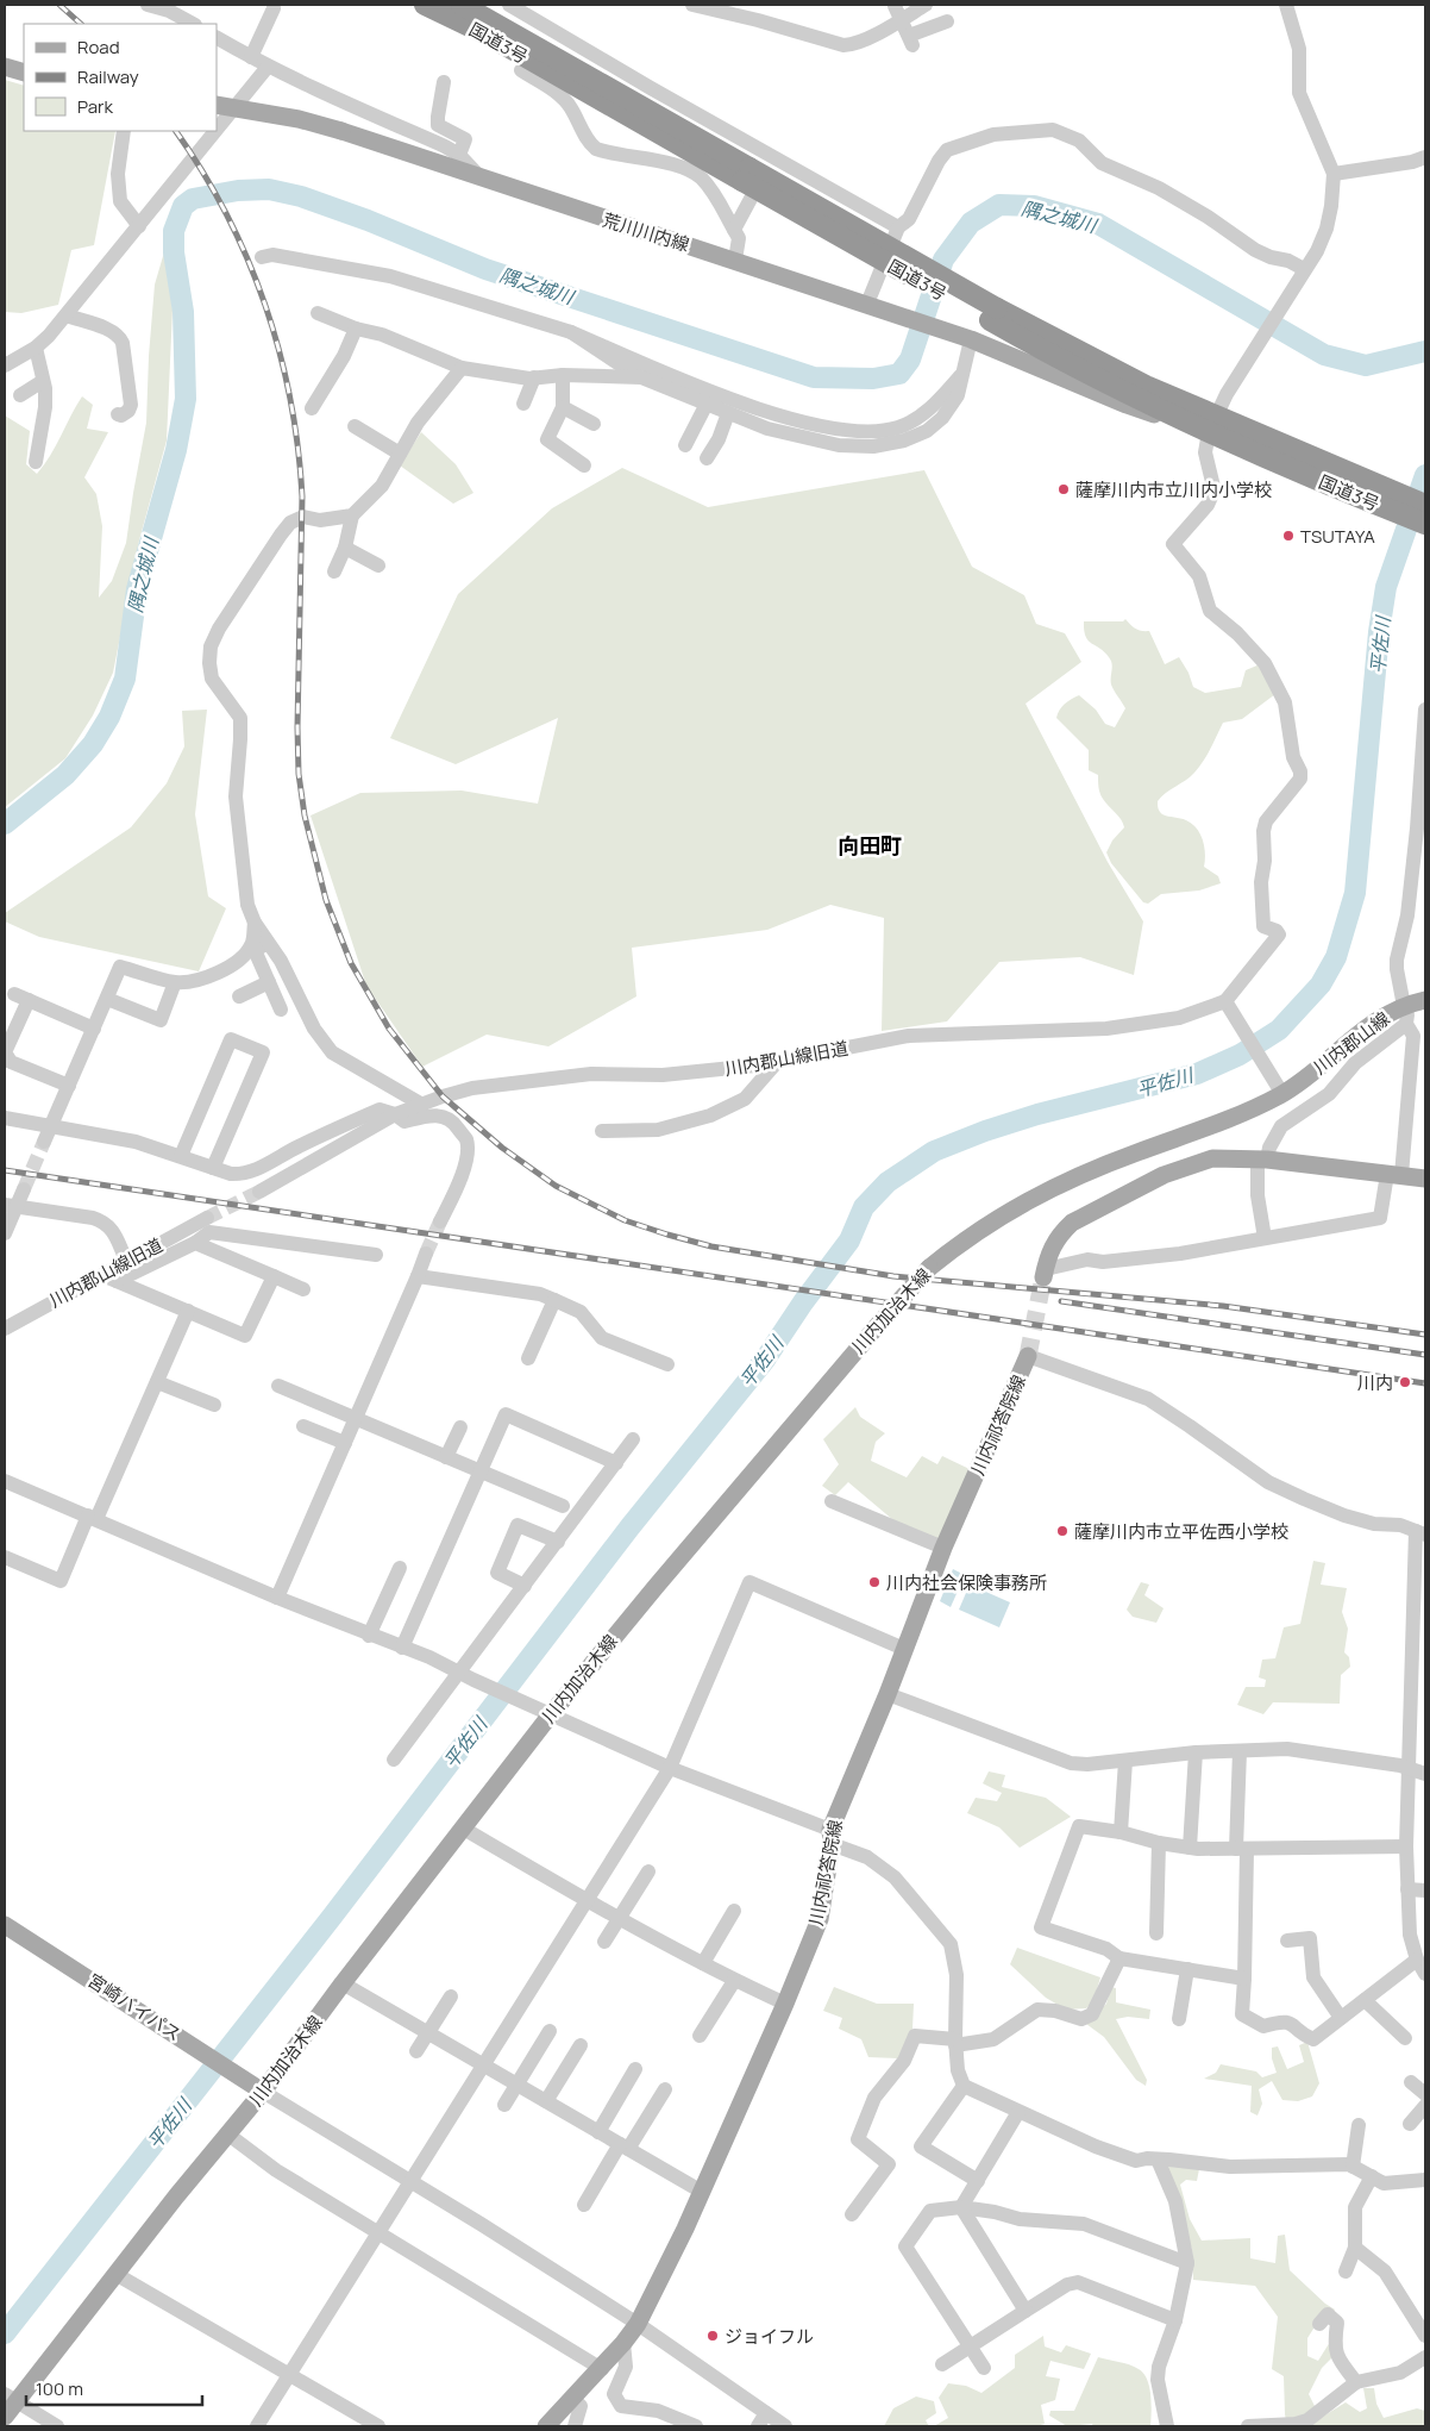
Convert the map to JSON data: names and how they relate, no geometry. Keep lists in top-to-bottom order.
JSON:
{
  "streets": {
    "highway": ["国道3号"],
    "main road": [
      "荒川川内線",
      "川内郡山線",
      "川内加治木線",
      "川内祁答院線",
      "宮崎バイパス"
    ],
    "street": ["川内郡山線旧道"]
  },
  "crossings": [
    ["国道3号", "荒川川内線"],
    ["川内郡山線", "川内加治木線"],
    ["川内加治木線", "宮崎バイパス"]
  ],
  "districts": ["向田町"],
  "water": ["隅之城川", "平佐川"],
  "places": [
    "薩摩川内市立川内小学校",
    "TSUTAYA",
    "川内",
    "薩摩川内市立平佐西小学校",
    "川内社会保険事務所",
    "ジョイフル"
  ],
  "legend": ["Road", "Railway", "Park"],
  "scale_bar": "100 m"
}
